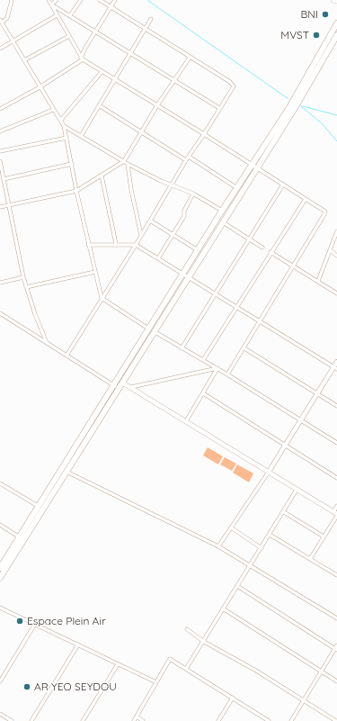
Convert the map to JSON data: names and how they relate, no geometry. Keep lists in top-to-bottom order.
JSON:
{
  "places": [
    "BNI",
    "MVST",
    "Espace Plein Air",
    "AR YEO SEYDOU"
  ]
}
